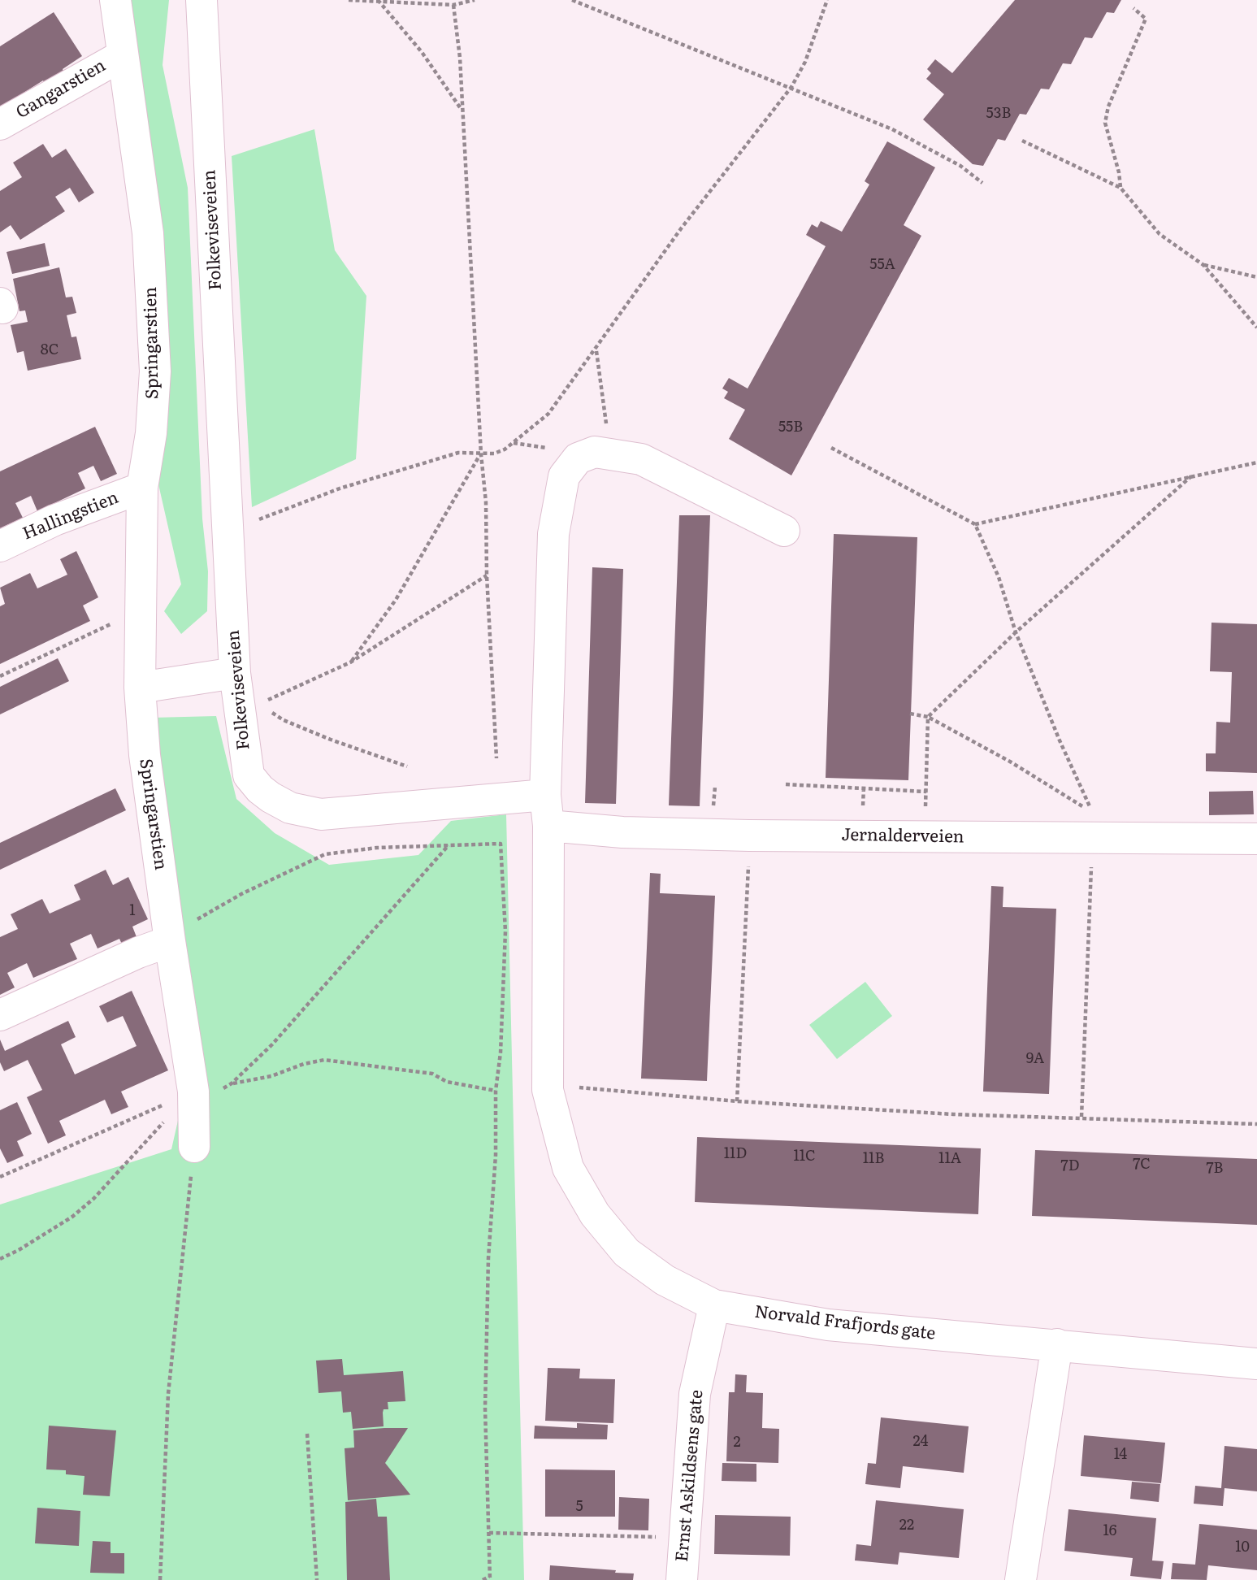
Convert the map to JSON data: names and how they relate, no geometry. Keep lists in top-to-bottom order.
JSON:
{
  "streets": {
    "street": [
      "Gangarstien",
      "Folkeviseveien",
      "Springarstien",
      "Hallingstien",
      "Jernalderveien",
      "Norvald Frafjords gate",
      "Ernst Askildsens gate"
    ]
  },
  "crossings": [
    ["Gangarstien", "Springarstien"],
    ["Springarstien", "Hallingstien"],
    ["Norvald Frafjords gate", "Ernst Askildsens gate"]
  ],
  "house_numbers": [
    "53B",
    "55A",
    "8C",
    "55B",
    "1",
    "9A",
    "11D",
    "11C",
    "11B",
    "11A",
    "7C",
    "7D",
    "7B",
    "24",
    "2",
    "14",
    "5",
    "22",
    "16",
    "10"
  ]
}
